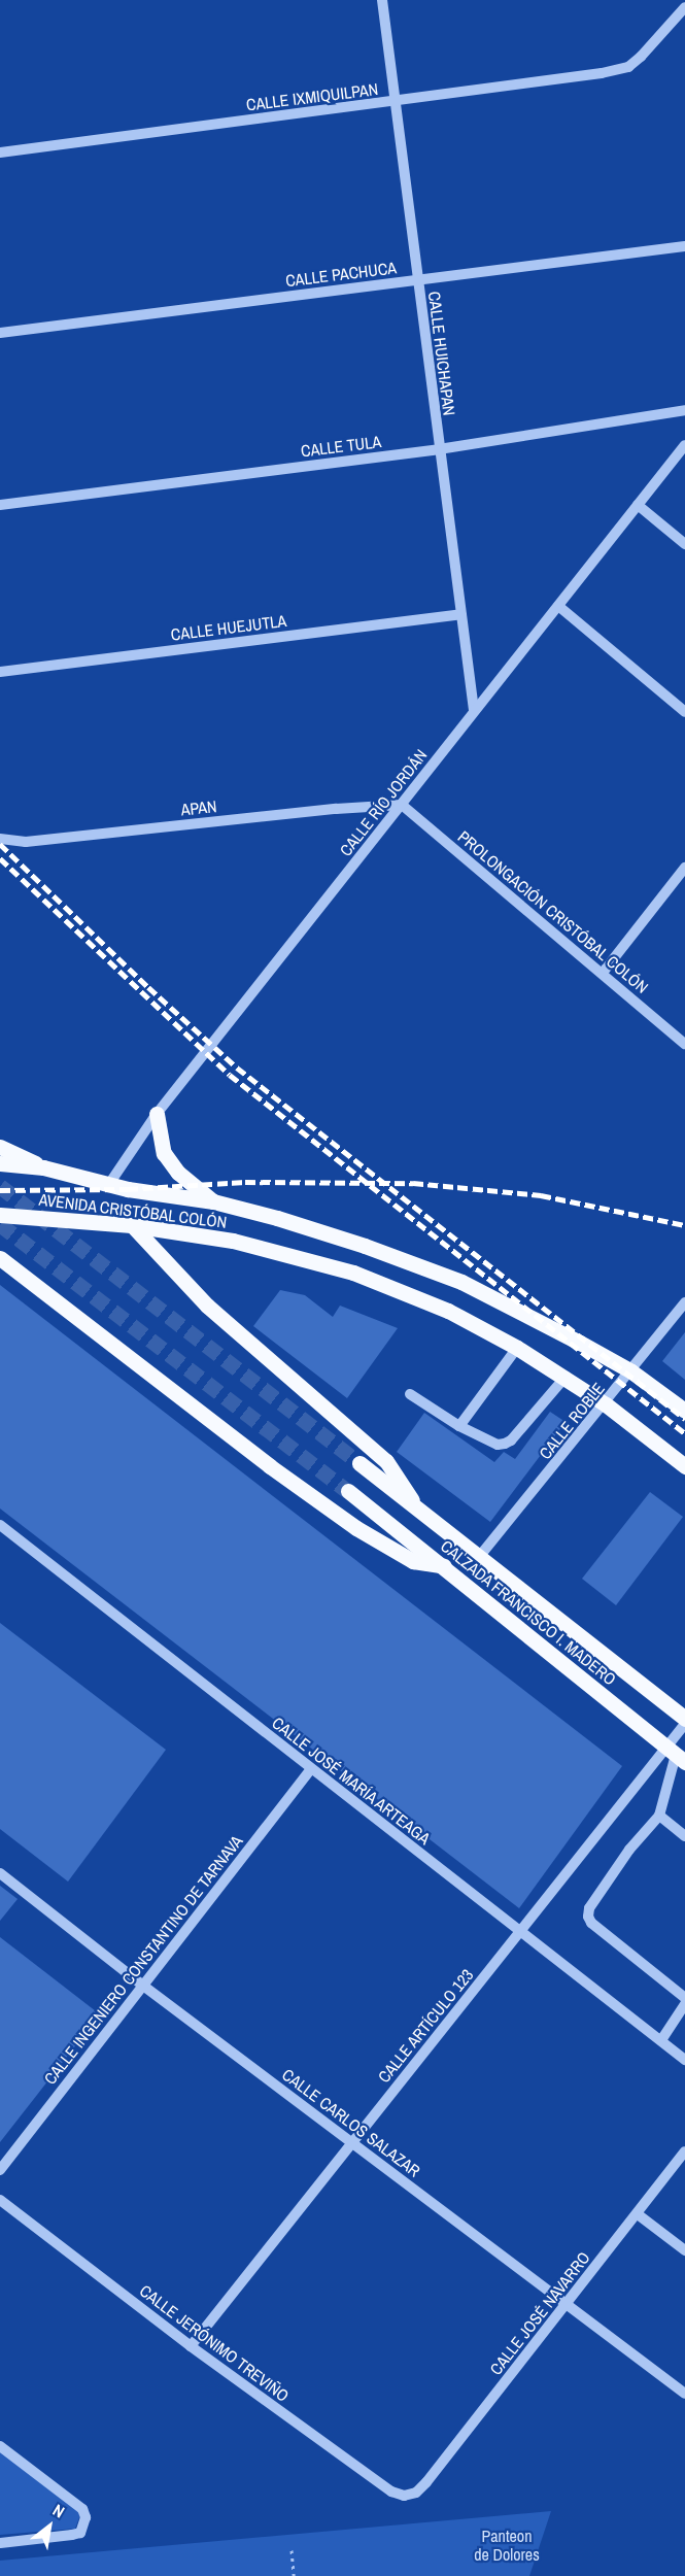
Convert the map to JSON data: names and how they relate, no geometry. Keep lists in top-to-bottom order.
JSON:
{
  "streets": {
    "main road": ["AVENIDA CRISTÓBAL COLÓN", "CALZADA FRANCISCO I. MADERO"],
    "street": [
      "CALLE IXMIQUILPAN",
      "CALLE PACHUCA",
      "CALLE HUICHAPAN",
      "CALLE TULA",
      "CALLE HUEJUTLA",
      "CALLE RÍO JORDÁN",
      "APAN",
      "PROLONGACIÓN CRISTÓBAL COLÓN",
      "CALLE ROBLE",
      "CALLE JOSÉ MARÍA ARTEAGA",
      "CALLE INGENIERO CONSTANTINO DE TARNAVA",
      "CALLE ARTÍCULO 123",
      "CALLE CARLOS SALAZAR",
      "CALLE JOSÉ NAVARRO",
      "CALLE JERÓNIMO TREVIÑO"
    ]
  },
  "crossings": [
    ["CALLE IXMIQUILPAN", "CALLE HUICHAPAN"],
    ["CALLE PACHUCA", "CALLE HUICHAPAN"],
    ["CALLE HUICHAPAN", "CALLE TULA"],
    ["CALLE HUICHAPAN", "CALLE HUEJUTLA"],
    ["CALLE HUICHAPAN", "CALLE RÍO JORDÁN"],
    ["CALLE RÍO JORDÁN", "APAN"],
    ["CALLE RÍO JORDÁN", "PROLONGACIÓN CRISTÓBAL COLÓN"],
    ["CALLE RÍO JORDÁN", "AVENIDA CRISTÓBAL COLÓN"],
    ["APAN", "PROLONGACIÓN CRISTÓBAL COLÓN"],
    ["AVENIDA CRISTÓBAL COLÓN", "CALLE ROBLE"],
    ["CALLE ROBLE", "CALZADA FRANCISCO I. MADERO"],
    ["CALZADA FRANCISCO I. MADERO", "CALLE ARTÍCULO 123"],
    ["CALLE JOSÉ MARÍA ARTEAGA", "CALLE INGENIERO CONSTANTINO DE TARNAVA"],
    ["CALLE JOSÉ MARÍA ARTEAGA", "CALLE ARTÍCULO 123"],
    ["CALLE INGENIERO CONSTANTINO DE TARNAVA", "CALLE CARLOS SALAZAR"],
    ["CALLE ARTÍCULO 123", "CALLE CARLOS SALAZAR"],
    ["CALLE ARTÍCULO 123", "CALLE JERÓNIMO TREVIÑO"],
    ["CALLE CARLOS SALAZAR", "CALLE JOSÉ NAVARRO"],
    ["CALLE JOSÉ NAVARRO", "CALLE JERÓNIMO TREVIÑO"]
  ],
  "parks": ["Panteon de Dolores"],
  "north": "top right"
}
